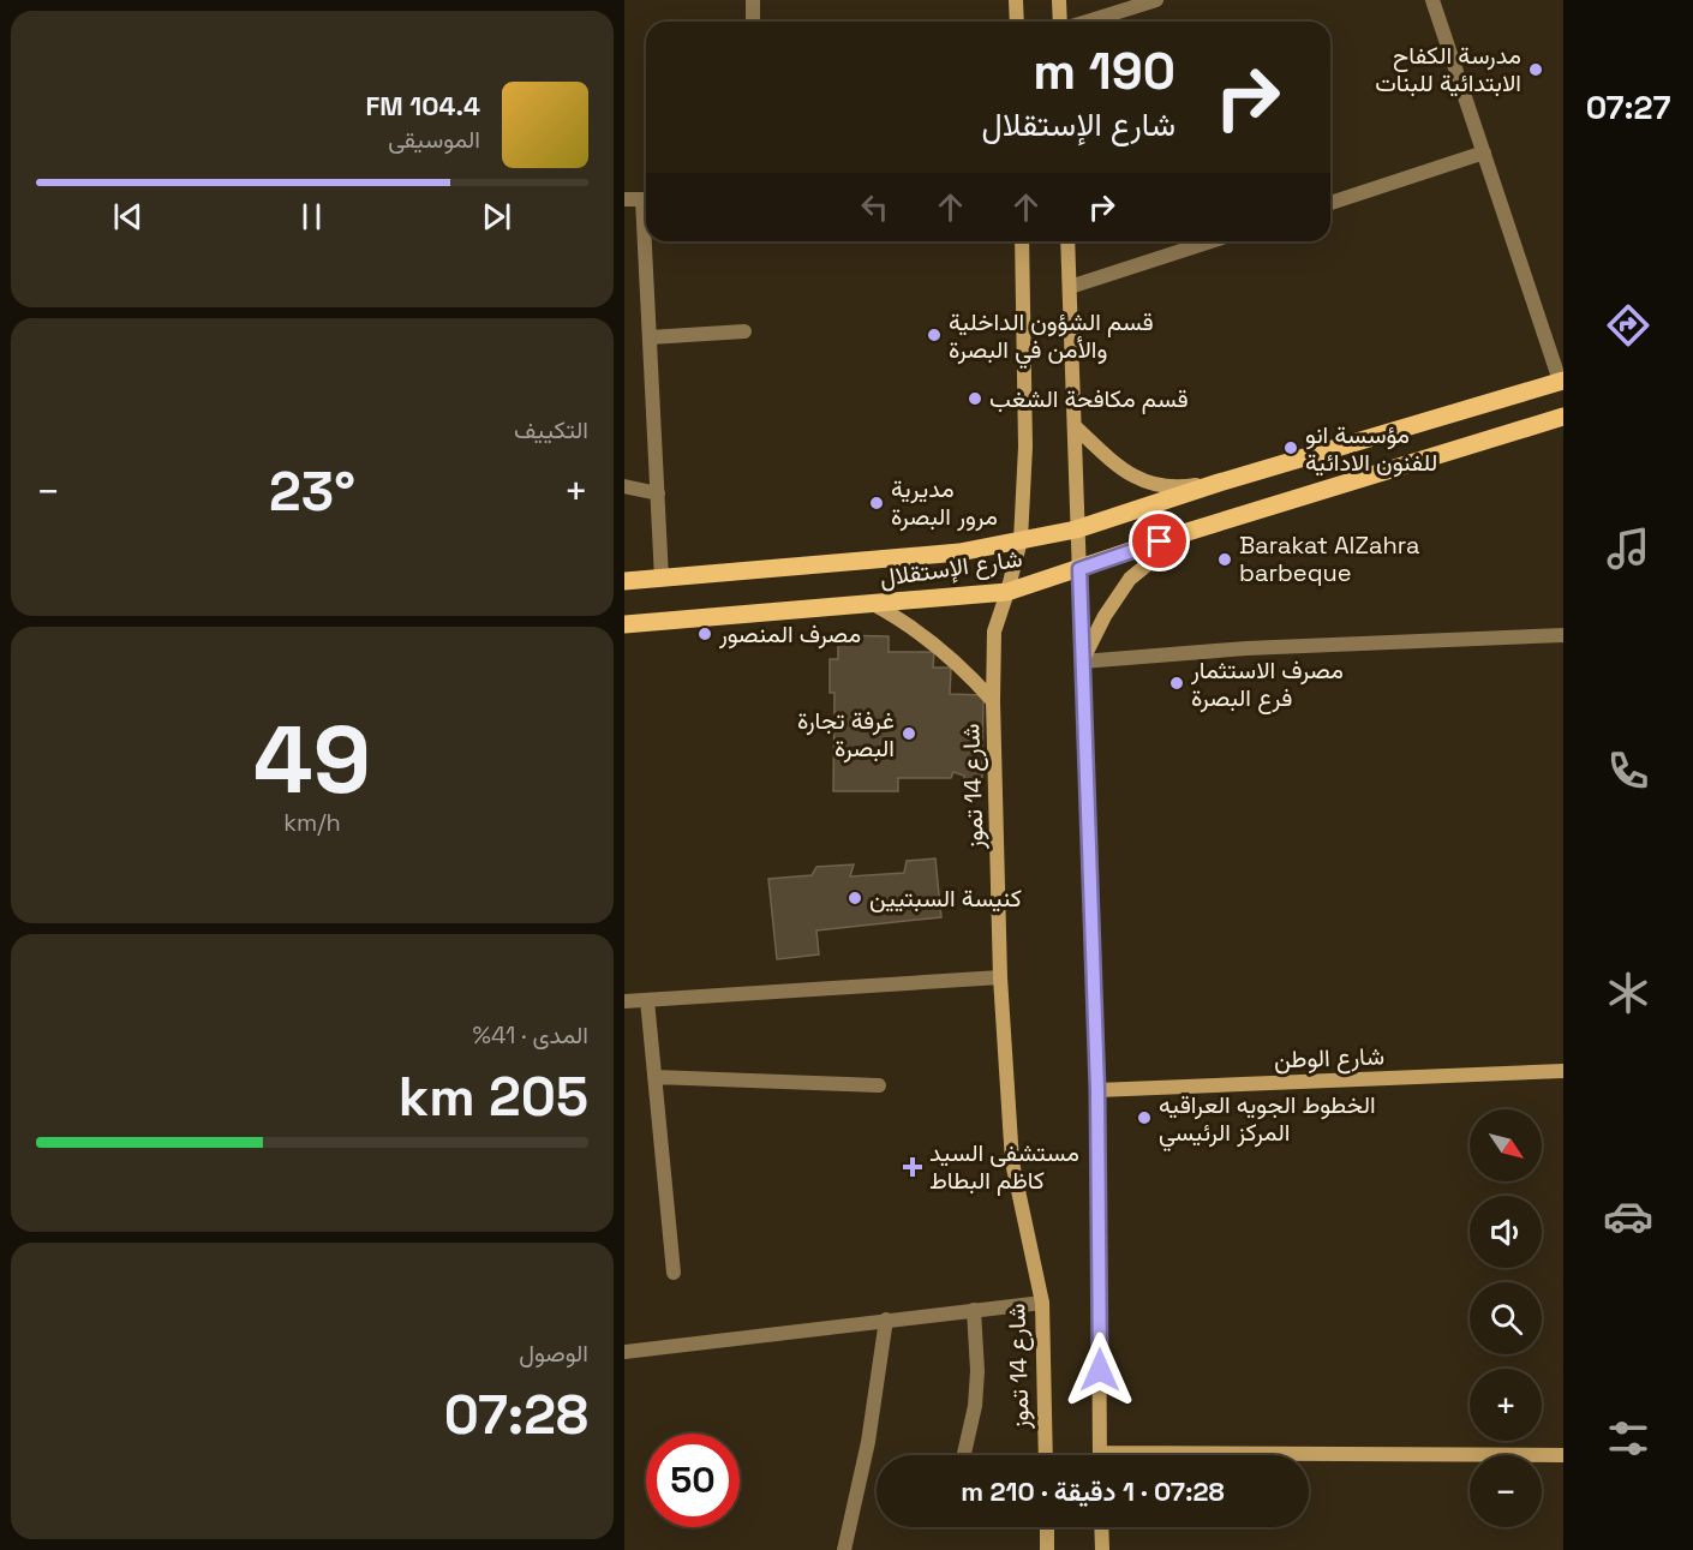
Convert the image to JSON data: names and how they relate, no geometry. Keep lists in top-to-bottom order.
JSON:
{
  "streets": {
    "main road": ["شارع الإستقلال", "شارع 14 تموز", "شارع الوطن"]
  },
  "crossings": [
    ["شارع الإستقلال", "شارع 14 تموز"]
  ],
  "places": {
    "other": [
      "مدرسة الكفاح الابتدائية للبنات",
      "قسم الشؤون الداخلية والأمن في البصرة",
      "قسم مكافحة الشغب",
      "مؤسسة انو للفنون الادائية",
      "مديرية مرور البصرة",
      "Barakat AlZahra barbeque",
      "مصرف المنصور",
      "مصرف الاستثمار فرع البصرة",
      "غرفة تجارة البصرة",
      "كنيسة السبتيين",
      "الخطوط الجويه العراقيه المركز الرئيسي"
    ],
    "health": ["مستشفى السيد كاظم البطاط"]
  },
  "north": "bottom right",
  "page": {
    "tabs": "07:27",
    "turn": ["190 m", "شارع الإستقلال"],
    "song": ["104.4 FM", "الموسيقى"],
    "tile": [
      "التكييف",
      ["49", "km/h"],
      ["المدى · 41%", "205 km"],
      ["الوصول", "07:28"]
    ],
    "heat": ["−", "23°", "+"],
    "map_buttons": ["+", "−"],
    "limit": "50",
    "trip": "07:28 · 1 دقيقة · 210 m"
  }
}
